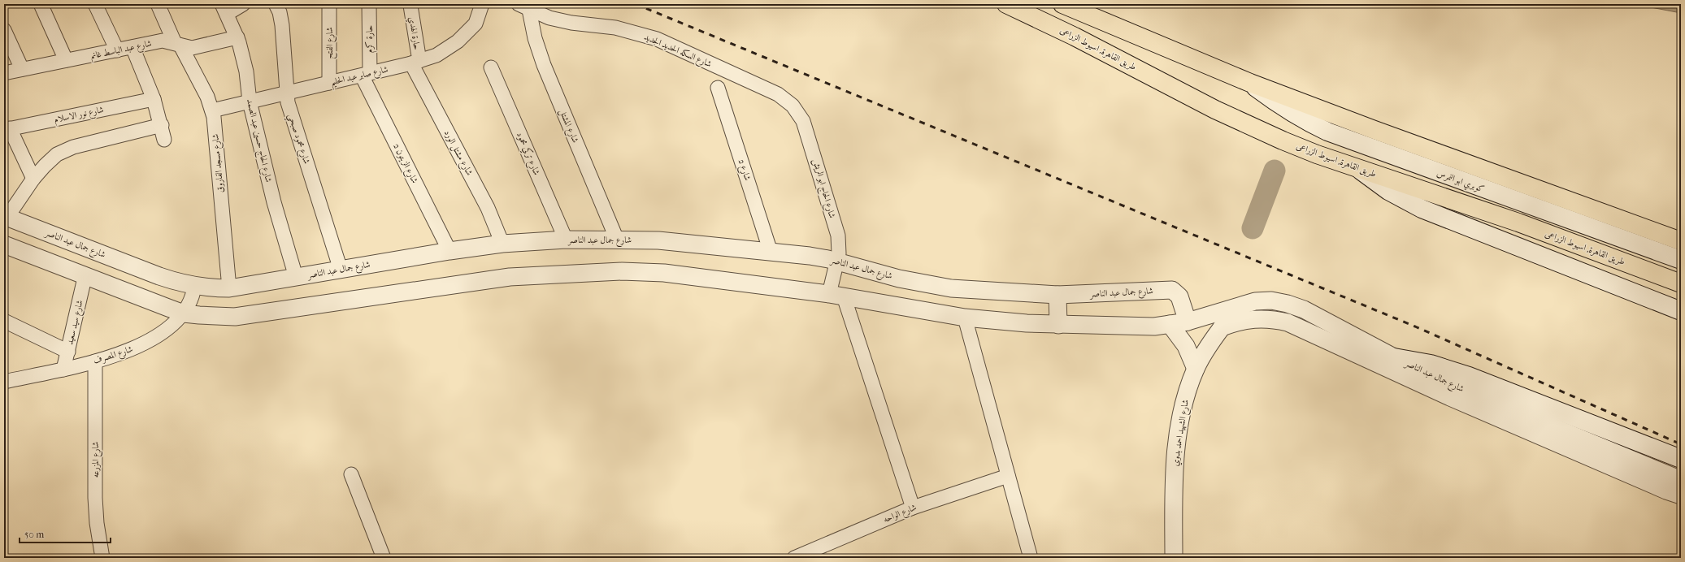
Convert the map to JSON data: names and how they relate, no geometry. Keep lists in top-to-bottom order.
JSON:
{
  "streets": {
    "highway": ["طريق القاهرة, اسيوط الزراعى"],
    "main road": ["كوبري ابو النمرس"],
    "street": [
      "حارة الهدي",
      "حارة كرم",
      "شارع الفتح",
      "شارع عبد الباسط غانم",
      "شارع السكه الحديد الجديد",
      "شارع صابر عبد الحليم",
      "شارع نور الاسلام",
      "شارع المشتل",
      "شارع محمود صبحي",
      "شارع الحاج حسين عبد الصمد",
      "شارع مشتل الورد",
      "شارع تركي محمود",
      "شارع مسجد الفاروق",
      "شارع الزيتون 2",
      "شارع 2",
      "شارع الحاج ابو الريش",
      "شارع جمال عبد الناصر",
      "شارع سيد سعيد",
      "شارع المصرف",
      "شارع الشهيد احمد بدوي",
      "شارع المزرعه",
      "شارع الواحه"
    ]
  },
  "crossings": [
    ["حارة الهدي", "شارع صابر عبد الحليم"],
    ["حارة الهدي", "شارع مشتل الورد"],
    ["حارة كرم", "شارع صابر عبد الحليم"],
    ["حارة كرم", "شارع الزيتون 2"],
    ["شارع الفتح", "شارع صابر عبد الحليم"],
    ["شارع عبد الباسط غانم", "شارع الحاج حسين عبد الصمد"],
    ["شارع عبد الباسط غانم", "شارع مسجد الفاروق"],
    ["شارع السكه الحديد الجديد", "شارع المشتل"],
    ["شارع السكه الحديد الجديد", "شارع الحاج ابو الريش"],
    ["شارع صابر عبد الحليم", "شارع محمود صبحي"],
    ["شارع صابر عبد الحليم", "شارع الحاج حسين عبد الصمد"],
    ["شارع صابر عبد الحليم", "شارع مشتل الورد"],
    ["شارع صابر عبد الحليم", "شارع مسجد الفاروق"],
    ["شارع صابر عبد الحليم", "شارع الزيتون 2"],
    ["شارع المشتل", "شارع جمال عبد الناصر"],
    ["شارع محمود صبحي", "شارع جمال عبد الناصر"],
    ["شارع الحاج حسين عبد الصمد", "شارع جمال عبد الناصر"],
    ["شارع مشتل الورد", "شارع جمال عبد الناصر"],
    ["شارع تركي محمود", "شارع جمال عبد الناصر"],
    ["شارع مسجد الفاروق", "شارع جمال عبد الناصر"],
    ["شارع الزيتون 2", "شارع جمال عبد الناصر"],
    ["شارع 2", "شارع جمال عبد الناصر"],
    ["شارع الحاج ابو الريش", "شارع جمال عبد الناصر"],
    ["شارع جمال عبد الناصر", "شارع سيد سعيد"],
    ["شارع جمال عبد الناصر", "شارع المصرف"],
    ["شارع جمال عبد الناصر", "شارع الشهيد احمد بدوي"],
    ["شارع سيد سعيد", "شارع المصرف"],
    ["شارع المصرف", "شارع المزرعه"]
  ],
  "scale_bar": "50 m"
}
